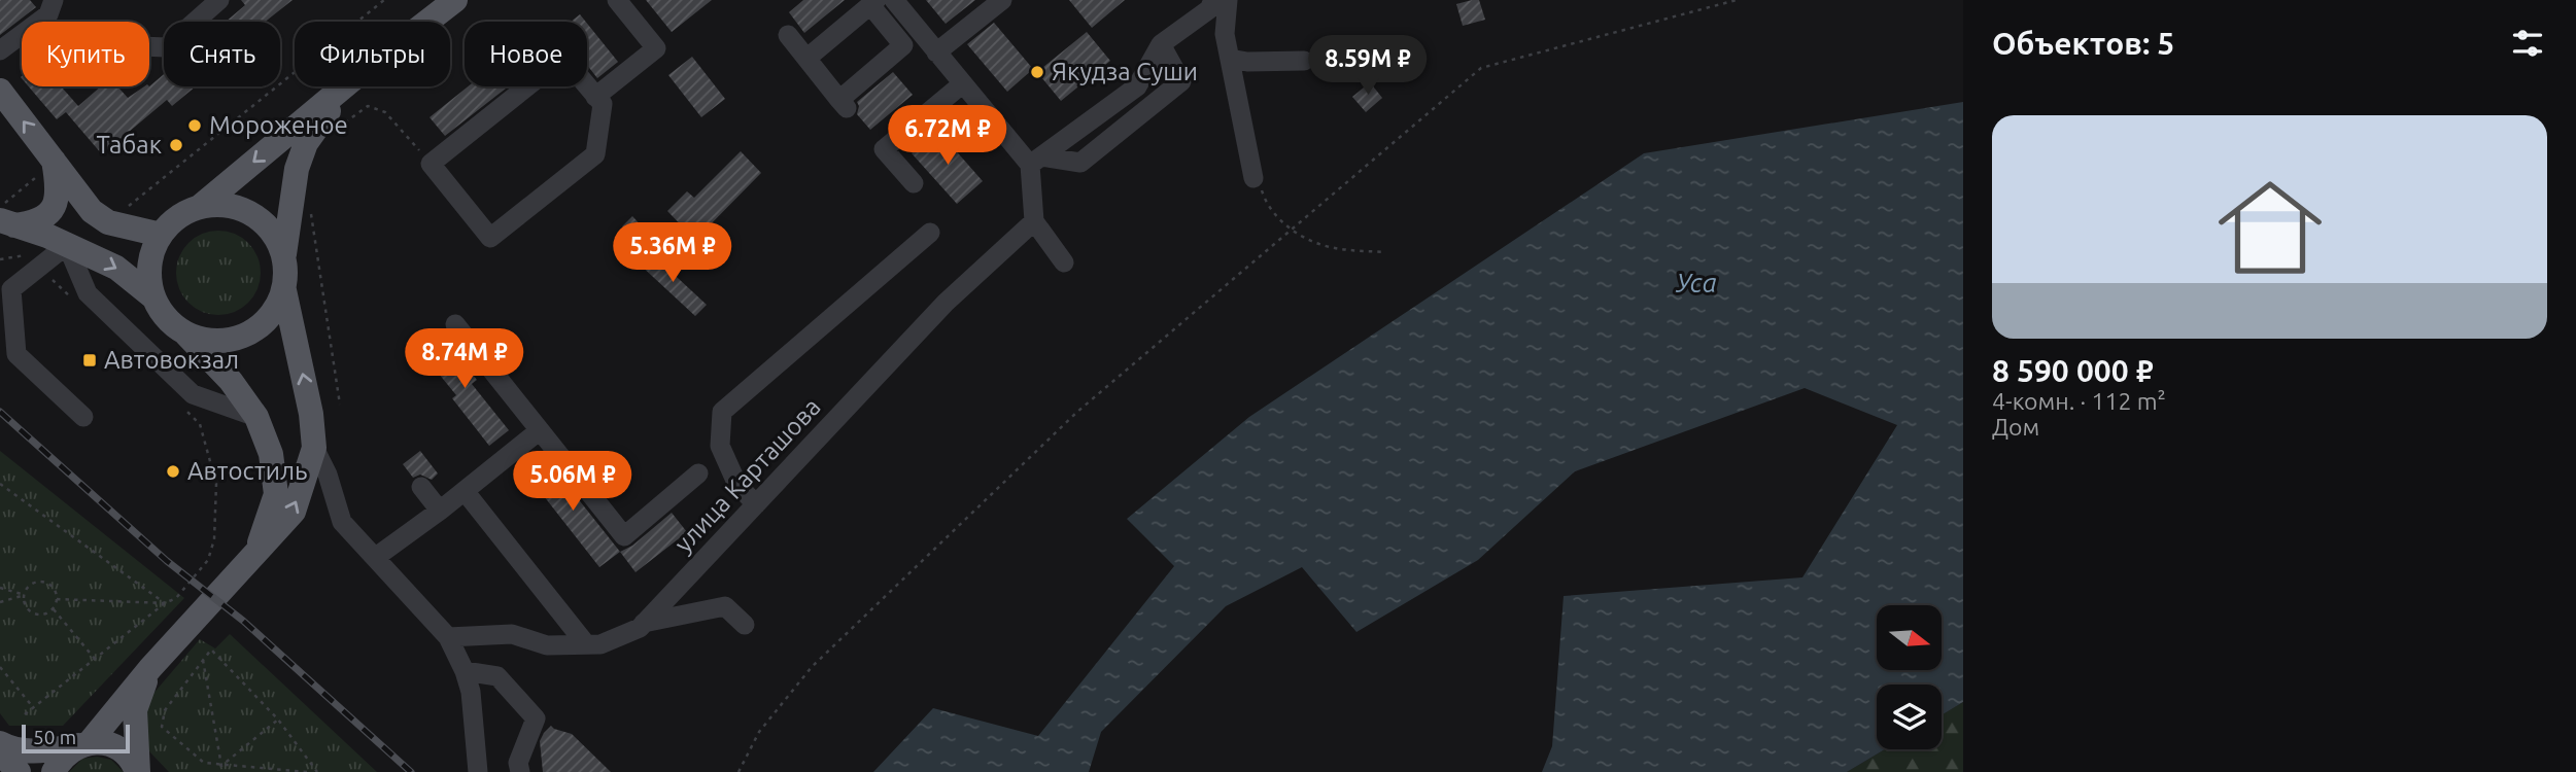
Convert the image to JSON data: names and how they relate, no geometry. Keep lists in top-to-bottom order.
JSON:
{
  "streets": {
    "street": ["улица Карташова"]
  },
  "water": ["Уса"],
  "places": {
    "other": [
      "Якудза Суши",
      "Мороженое",
      "Табак",
      "Автостиль"
    ],
    "transit": ["Автовокзал"]
  },
  "scale_bar": "50 m",
  "north": "right",
  "page": {
    "heading": "Объектов: 5",
    "chip": [
      "Купить",
      "Снять",
      "Фильтры",
      "Новое"
    ],
    "price": [
      "8.59M ₽",
      "6.72M ₽",
      "5.36M ₽",
      "8.74M ₽",
      "5.06M ₽"
    ],
    "list": [
      {
        "name": "8 590 000 ₽",
        "note": "4-комн. · 112 m² · Дом"
      }
    ],
    "scale": "50 m"
  }
}
